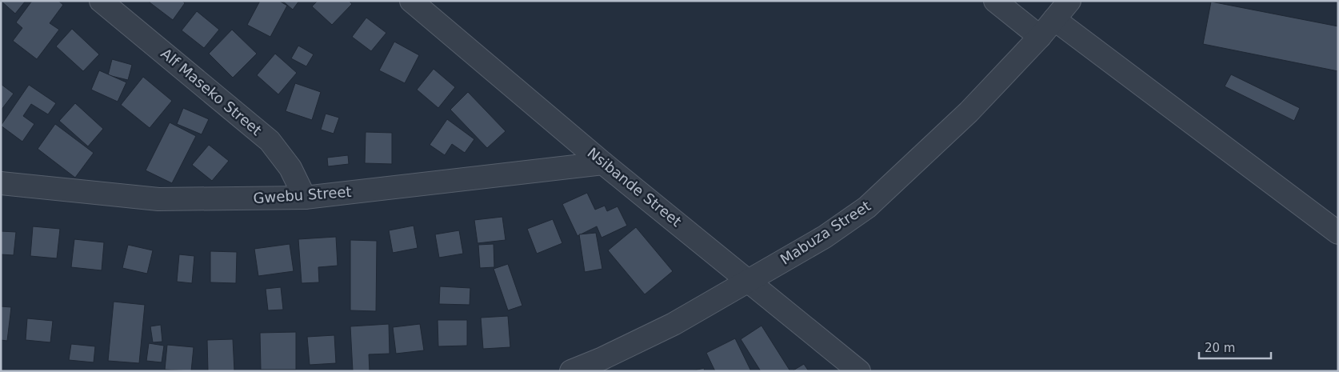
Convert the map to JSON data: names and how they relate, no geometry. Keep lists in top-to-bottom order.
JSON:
{
  "streets": {
    "street": [
      "Alf Maseko Street",
      "Nsibande Street",
      "Gwebu Street",
      "Mabuza Street"
    ]
  },
  "crossings": [
    ["Alf Maseko Street", "Gwebu Street"],
    ["Nsibande Street", "Gwebu Street"],
    ["Nsibande Street", "Mabuza Street"]
  ],
  "scale_bar": "20 m"
}
